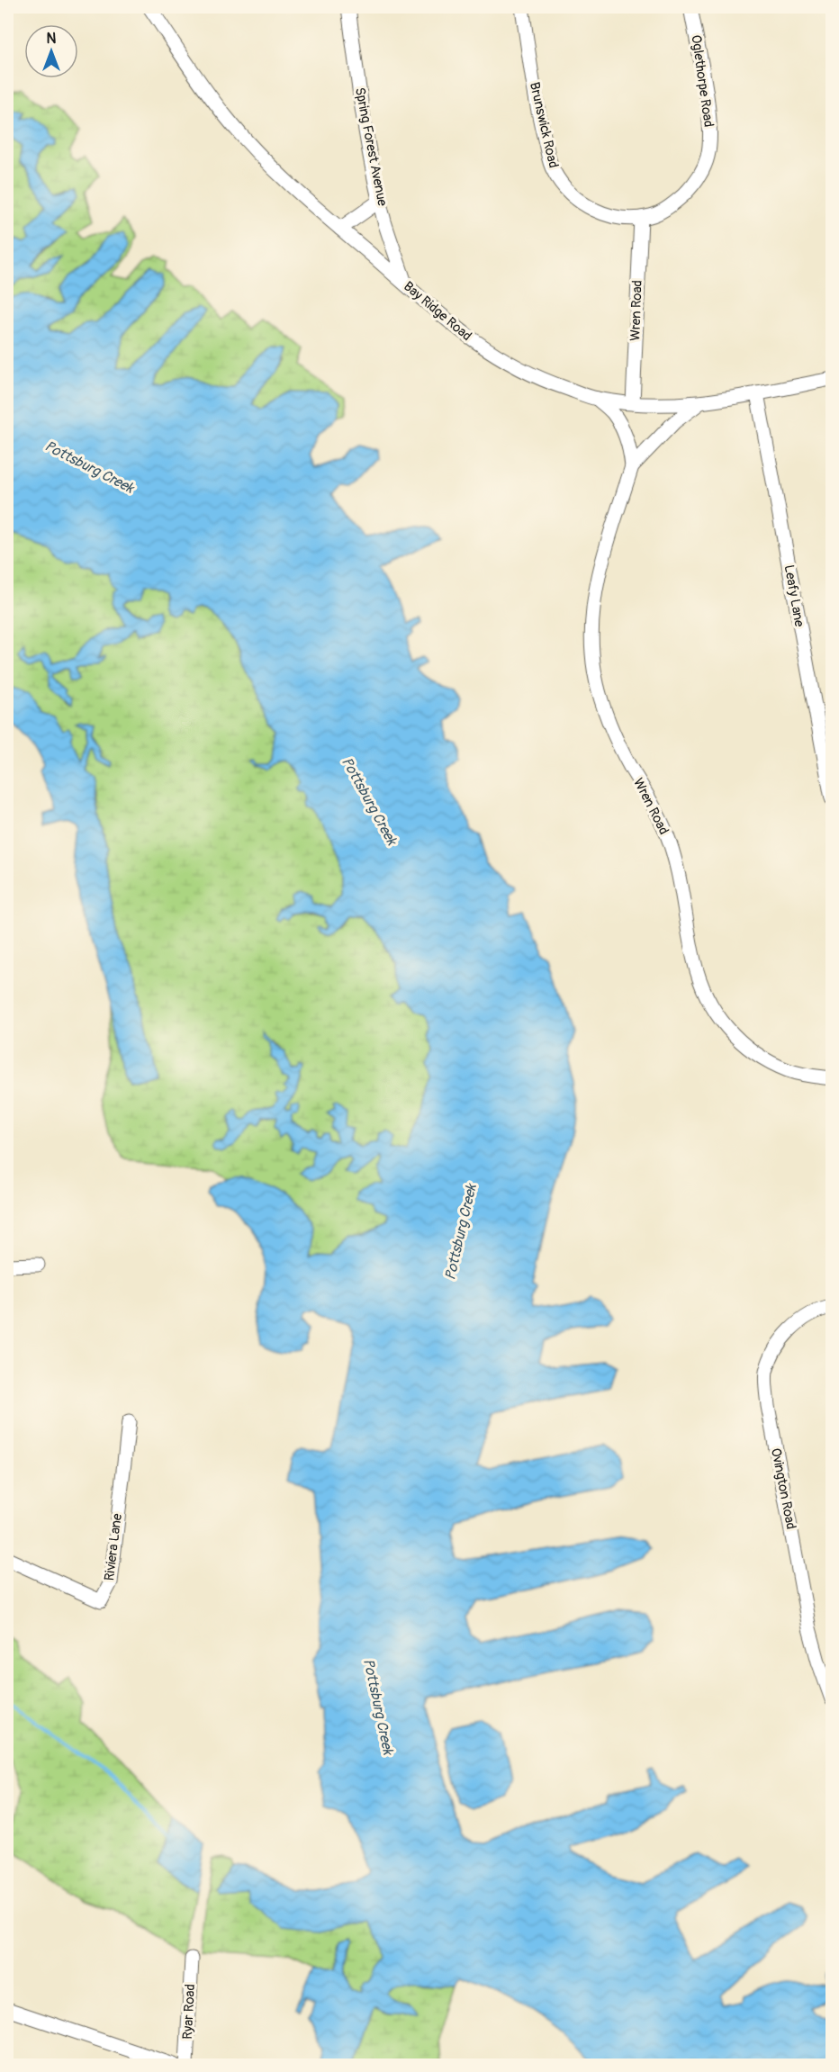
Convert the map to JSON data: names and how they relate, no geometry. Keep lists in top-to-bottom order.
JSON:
{
  "streets": {
    "street": [
      "Oglethorpe Road",
      "Brunswick Road",
      "Spring Forest Avenue",
      "Wren Road",
      "Bay Ridge Road",
      "Leafy Lane",
      "Ovington Road",
      "Riviera Lane",
      "Ryar Road"
    ]
  },
  "crossings": [
    ["Oglethorpe Road", "Brunswick Road"],
    ["Oglethorpe Road", "Wren Road"],
    ["Brunswick Road", "Wren Road"],
    ["Spring Forest Avenue", "Bay Ridge Road"],
    ["Wren Road", "Bay Ridge Road"],
    ["Bay Ridge Road", "Leafy Lane"]
  ],
  "water": ["Pottsburg Creek"],
  "north": "top"
}
